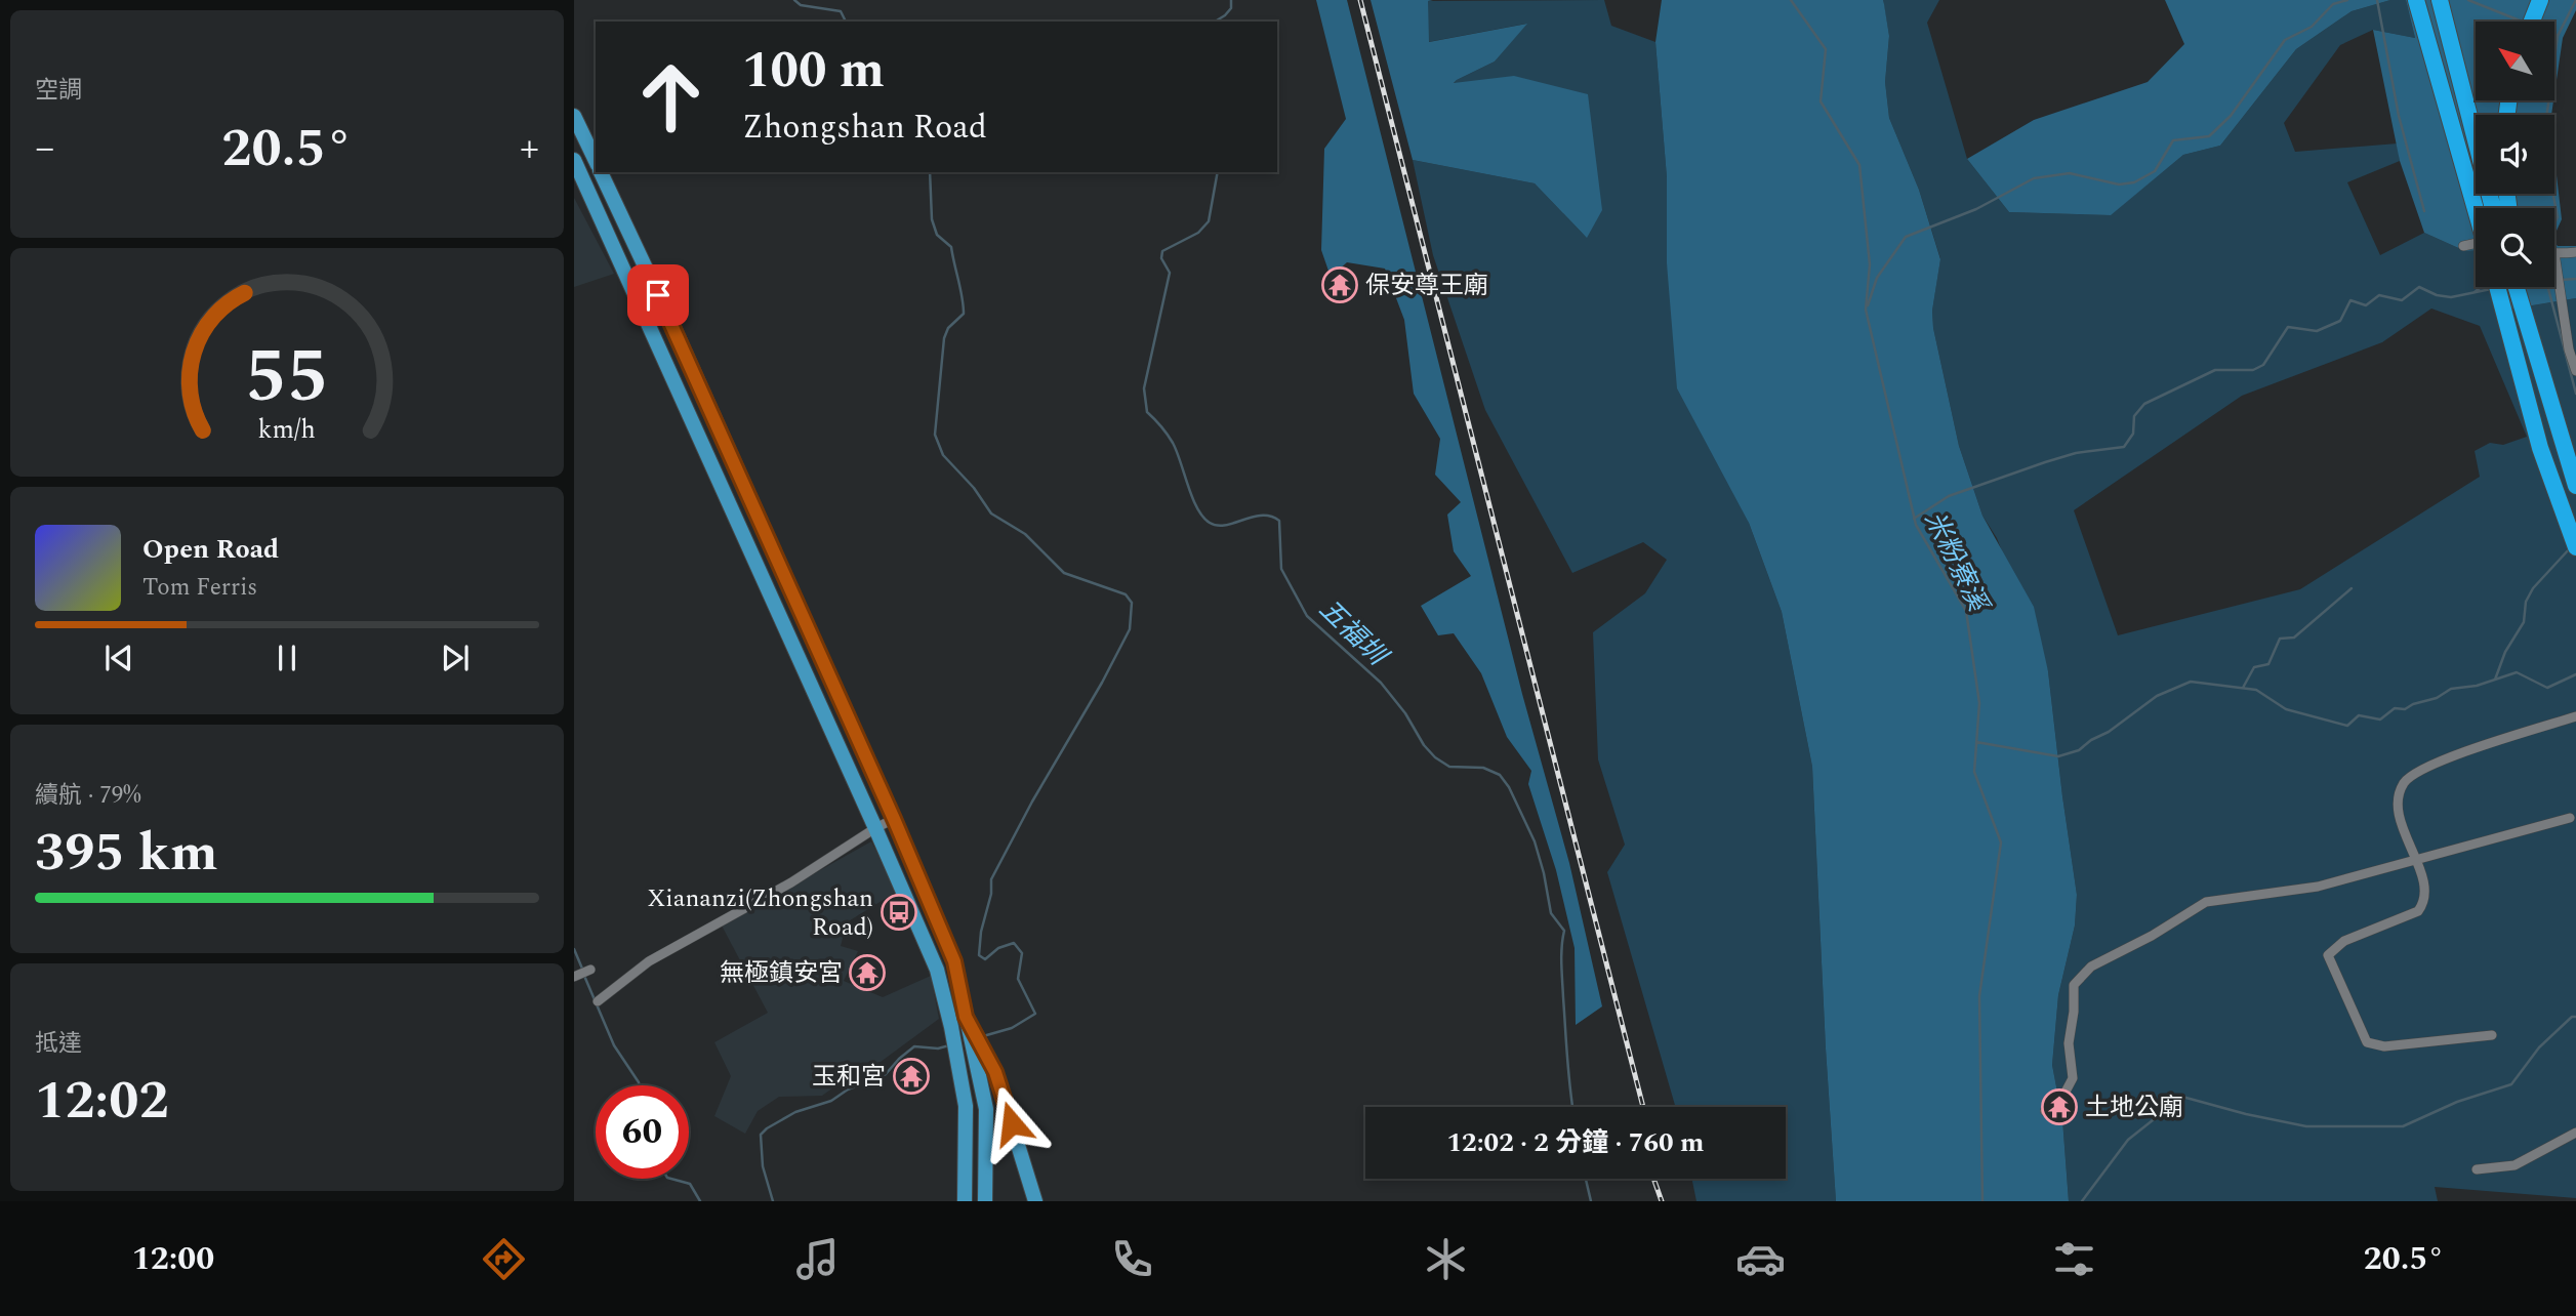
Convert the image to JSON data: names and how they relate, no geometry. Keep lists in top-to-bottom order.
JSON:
{
  "water": ["米粉寮溪", "五福圳"],
  "places": {
    "temple": [
      "保安尊王廟",
      "無極鎮安宮",
      "玉和宮",
      "土地公廟"
    ],
    "bus stop": ["Xiananzi(Zhongshan Road)"]
  },
  "north": "top left",
  "page": {
    "tile": [
      "空調",
      ["續航 · 79%", "395 km"],
      ["抵達", "12:02"]
    ],
    "turn": ["100 m", "Zhongshan Road"],
    "heat": ["−", "20.5°", "+"],
    "song": ["Open Road", "Tom Ferris"],
    "limit": "60",
    "trip": "12:02 · 2 分鐘 · 760 m",
    "tabs": ["12:00", "20.5°"],
    "gauge": ["55", "km/h"]
  }
}
